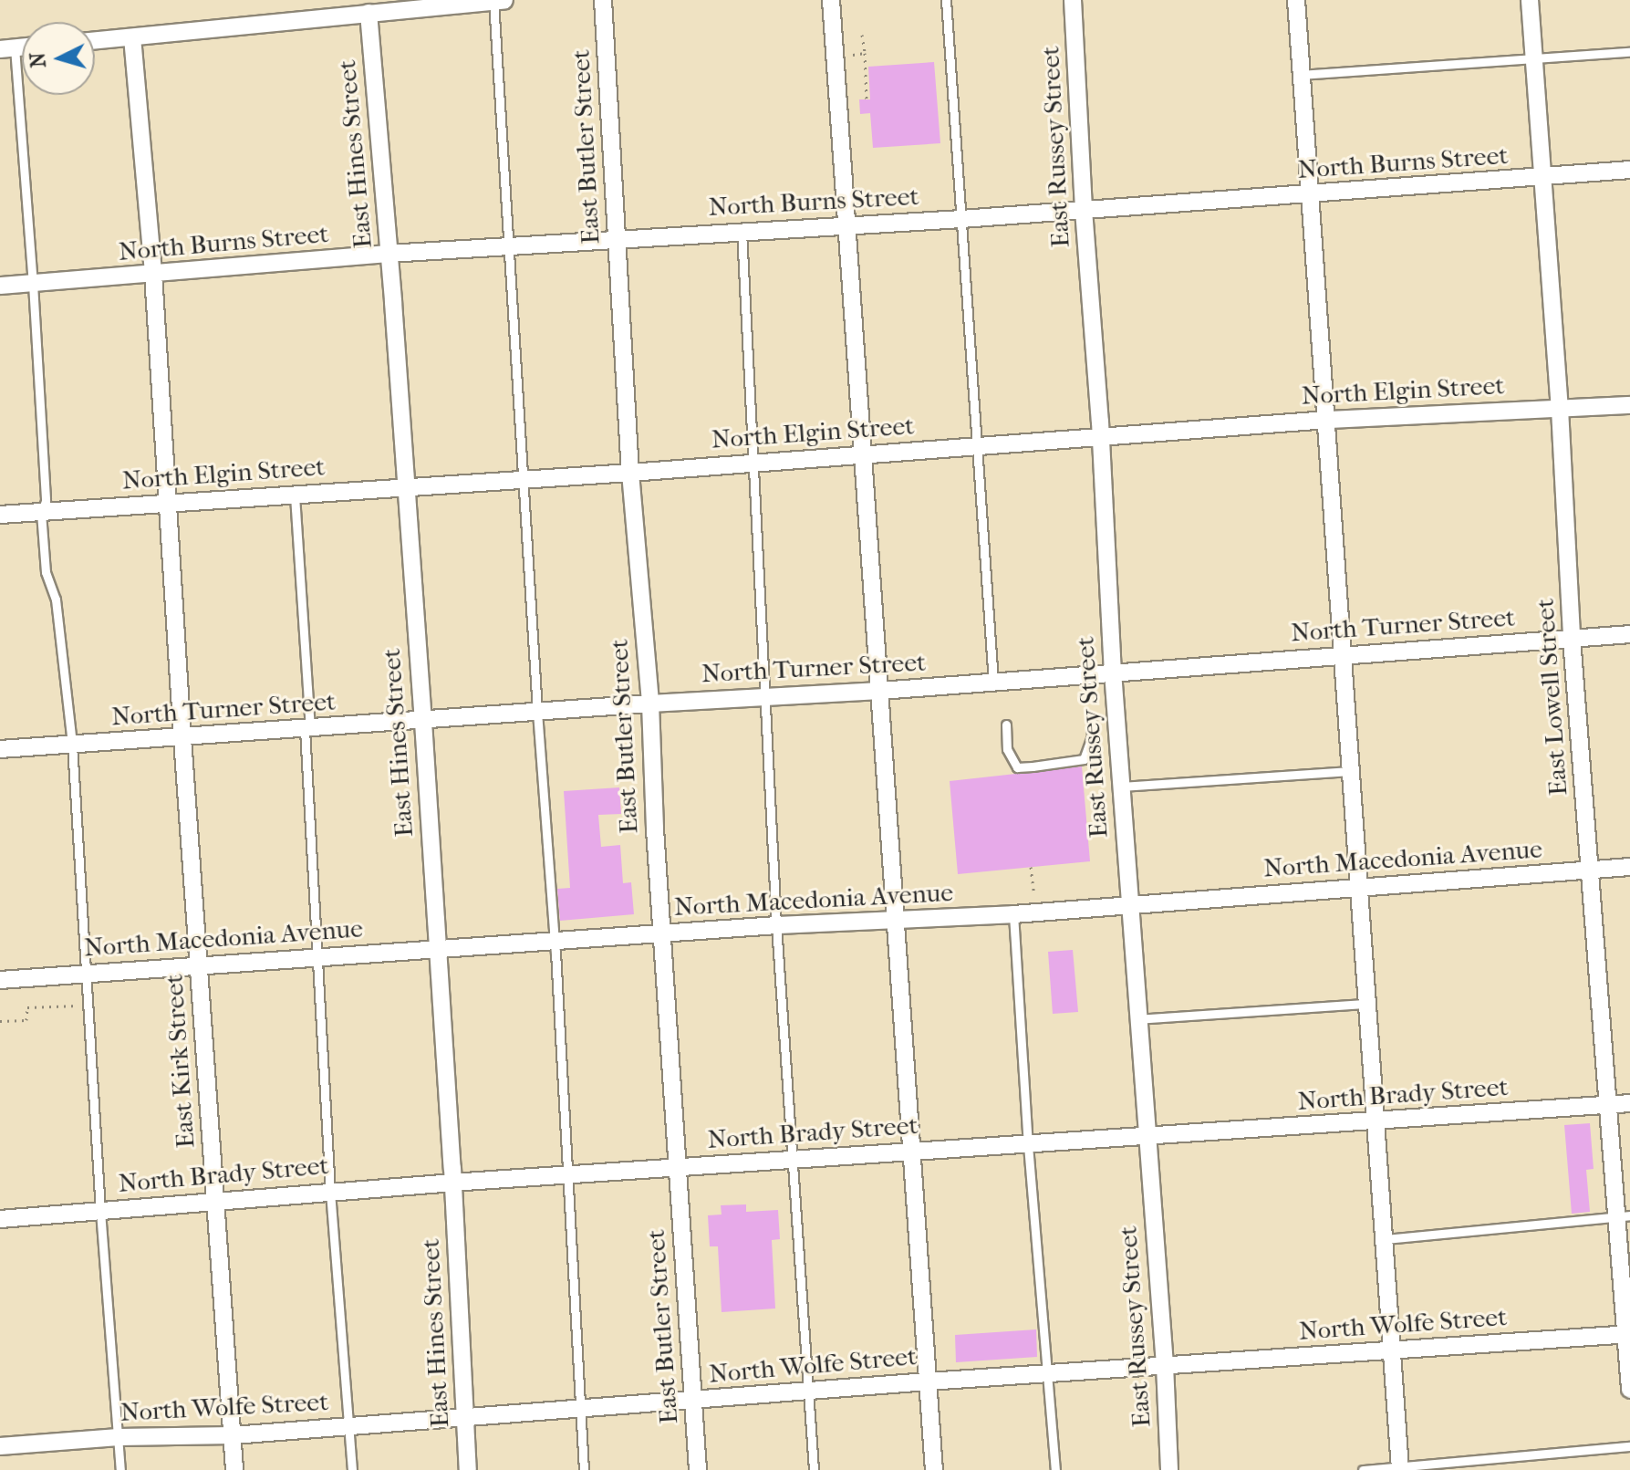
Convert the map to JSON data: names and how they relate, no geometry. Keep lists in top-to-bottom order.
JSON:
{
  "streets": {
    "street": [
      "East Butler Street",
      "East Russey Street",
      "East Hines Street",
      "North Burns Street",
      "North Elgin Street",
      "North Turner Street",
      "East Lowell Street",
      "North Macedonia Avenue",
      "East Kirk Street",
      "North Brady Street",
      "North Wolfe Street"
    ]
  },
  "crossings": [
    ["East Butler Street", "North Burns Street"],
    ["East Butler Street", "North Elgin Street"],
    ["East Butler Street", "North Turner Street"],
    ["East Butler Street", "North Macedonia Avenue"],
    ["East Butler Street", "North Brady Street"],
    ["East Butler Street", "North Wolfe Street"],
    ["East Russey Street", "North Burns Street"],
    ["East Russey Street", "North Elgin Street"],
    ["East Russey Street", "North Turner Street"],
    ["East Russey Street", "North Macedonia Avenue"],
    ["East Russey Street", "North Brady Street"],
    ["East Russey Street", "North Wolfe Street"],
    ["East Hines Street", "North Burns Street"],
    ["East Hines Street", "North Elgin Street"],
    ["East Hines Street", "North Turner Street"],
    ["East Hines Street", "North Macedonia Avenue"],
    ["East Hines Street", "North Brady Street"],
    ["East Hines Street", "North Wolfe Street"],
    ["North Burns Street", "East Lowell Street"],
    ["North Burns Street", "East Kirk Street"],
    ["North Elgin Street", "East Lowell Street"],
    ["North Elgin Street", "East Kirk Street"],
    ["North Turner Street", "East Lowell Street"],
    ["North Turner Street", "East Kirk Street"],
    ["East Lowell Street", "North Macedonia Avenue"],
    ["East Lowell Street", "North Brady Street"],
    ["East Lowell Street", "North Wolfe Street"],
    ["North Macedonia Avenue", "East Kirk Street"],
    ["East Kirk Street", "North Brady Street"],
    ["East Kirk Street", "North Wolfe Street"]
  ],
  "north": "left"
}
